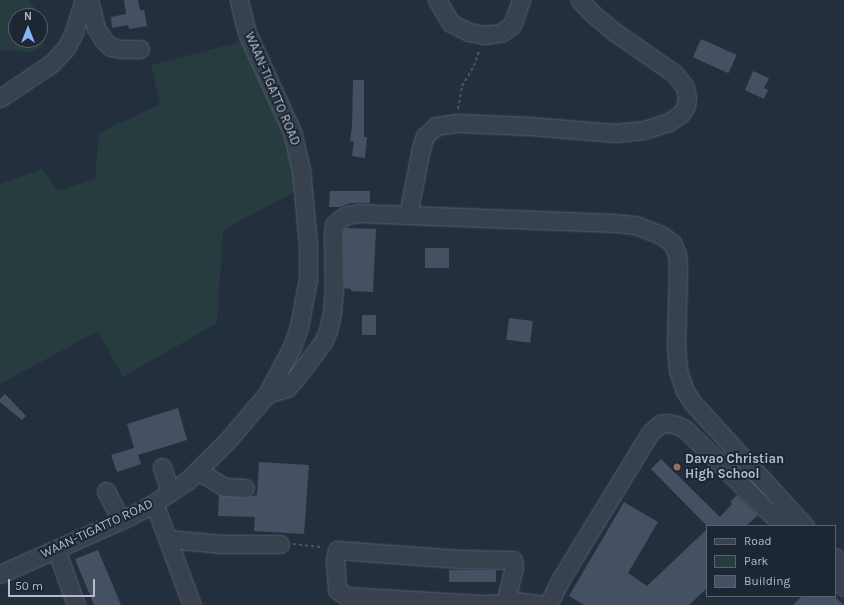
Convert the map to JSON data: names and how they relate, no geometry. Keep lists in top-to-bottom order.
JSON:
{
  "streets": {
    "street": ["WAAN-TIGATTO ROAD"]
  },
  "places": ["Davao Christian High School"],
  "legend": ["Road", "Park", "Building"],
  "scale_bar": "50 m",
  "north": "top"
}
